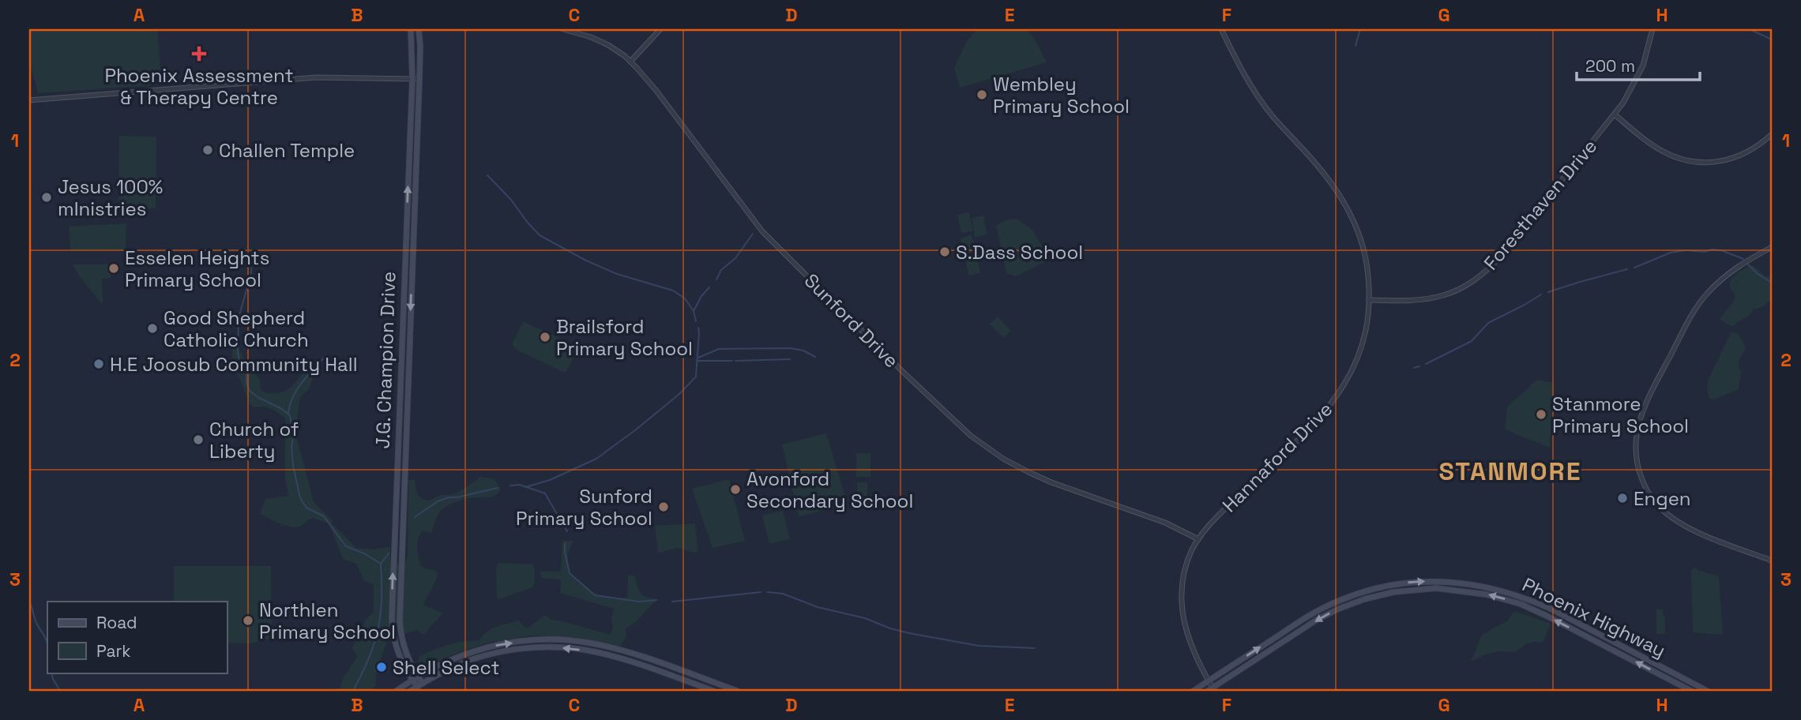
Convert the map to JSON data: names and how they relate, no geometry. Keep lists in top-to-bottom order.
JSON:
{
  "streets": {
    "main road": ["J.G. Champion Drive", "Phoenix Highway"],
    "street": ["Foresthaven Drive", "Sunford Drive", "Hannaford Drive"]
  },
  "crossings": [
    ["Foresthaven Drive", "Hannaford Drive"],
    ["Sunford Drive", "Hannaford Drive"],
    ["Hannaford Drive", "Phoenix Highway"]
  ],
  "districts": ["STANMORE"],
  "places": {
    "health": ["Phoenix Assessment & Therapy Centre"],
    "other": [
      "Wembley Primary School",
      "Challen Temple",
      "Jesus 100% mInistries",
      "S.Dass School",
      "Esselen Heights Primary School",
      "Good Shepherd Catholic Church",
      "Brailsford Primary School",
      "H.E Joosub Community Hall",
      "Stanmore Primary School",
      "Church of Liberty",
      "Avonford Secondary School",
      "Engen",
      "Sunford Primary School",
      "Northlen Primary School",
      "Shell Select"
    ]
  },
  "legend": ["Road", "Park"],
  "scale_bar": "200 m",
  "grid": {
    "columns": [
      "A",
      "B",
      "C",
      "D",
      "E",
      "F",
      "G",
      "H"
    ],
    "rows": ["1", "2", "3"]
  }
}
